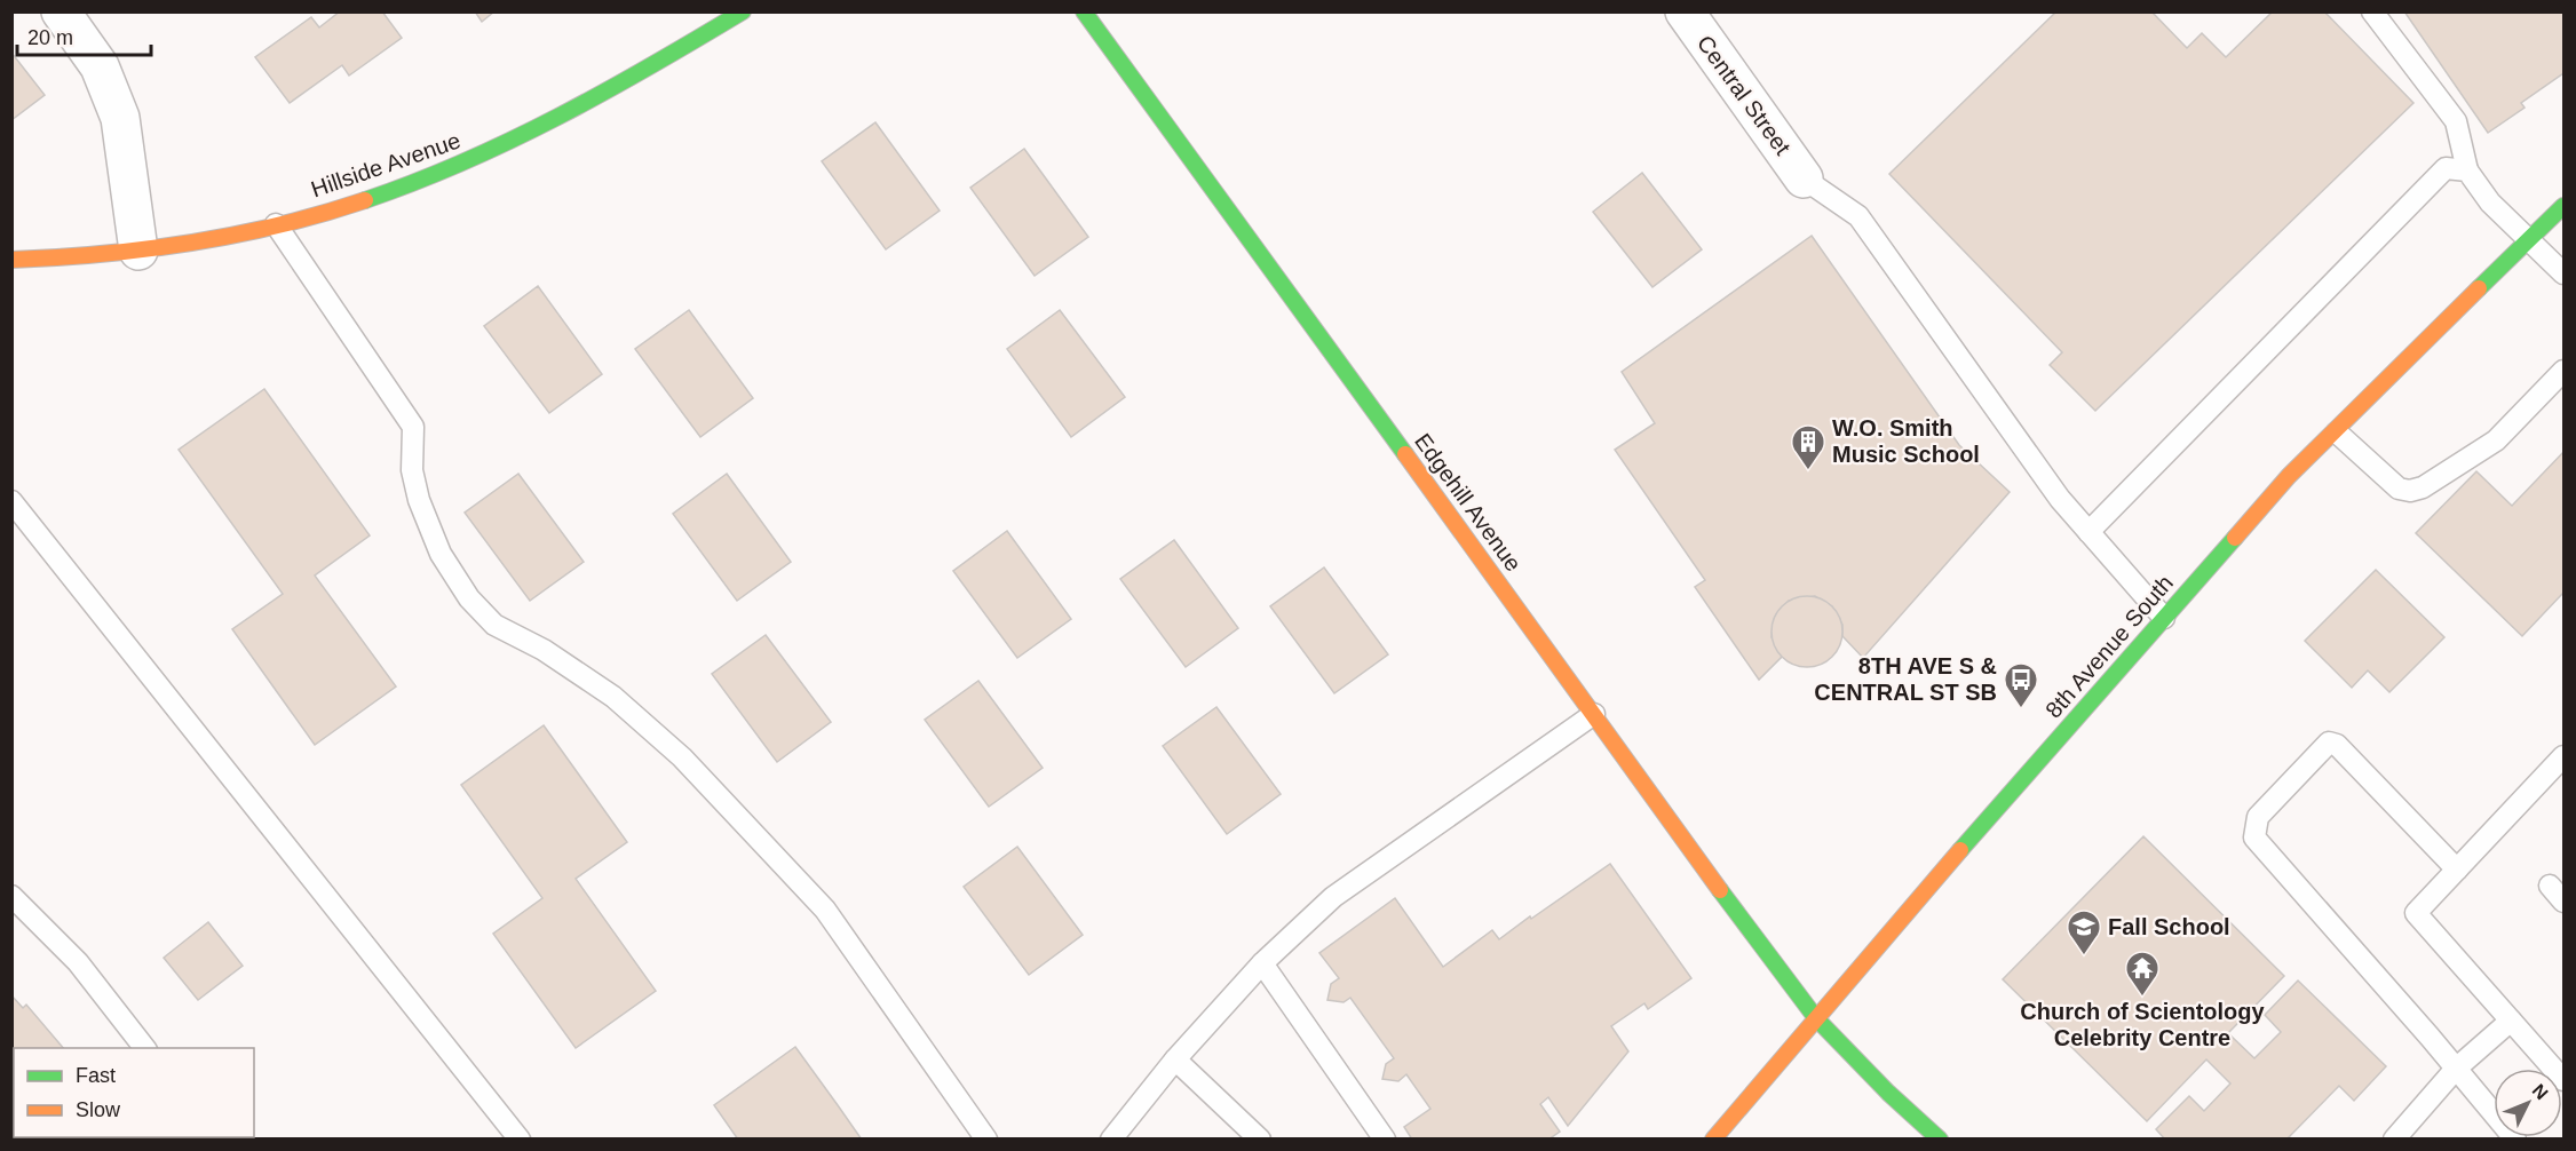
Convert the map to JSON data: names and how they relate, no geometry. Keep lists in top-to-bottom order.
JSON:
{
  "streets": {
    "street": [
      "Central Street",
      "Hillside Avenue",
      "Edgehill Avenue",
      "8th Avenue South"
    ]
  },
  "crossings": [
    ["Edgehill Avenue", "8th Avenue South"]
  ],
  "places": {
    "building": ["W.O. Smith Music School"],
    "bus stop": ["8TH AVE S & CENTRAL ST SB"],
    "school or university": ["Fall School"],
    "temple": ["Church of Scientology Celebrity Centre"]
  },
  "legend": ["Fast", "Slow"],
  "scale_bar": "20 m",
  "north": "top right"
}
